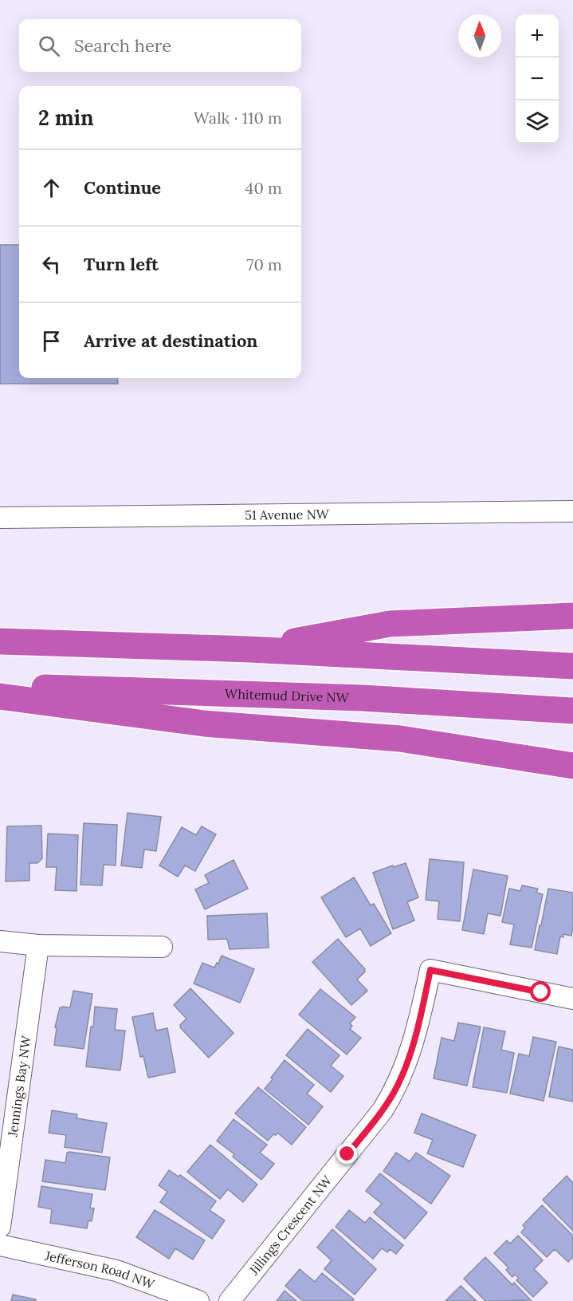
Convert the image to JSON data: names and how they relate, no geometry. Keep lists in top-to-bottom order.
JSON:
{
  "streets": {
    "highway": ["Whitemud Drive NW"],
    "street": [
      "51 Avenue NW",
      "Jennings Bay NW",
      "Jillings Crescent NW",
      "Jefferson Road NW"
    ]
  },
  "north": "top",
  "page": {
    "map_buttons": ["+", "−"],
    "search": "Search here",
    "heading": ["2 min", "Walk · 110 m"],
    "list": [
      ["Continue", "40 m"],
      ["Turn left", "70 m"],
      "Arrive at destination"
    ]
  }
}
